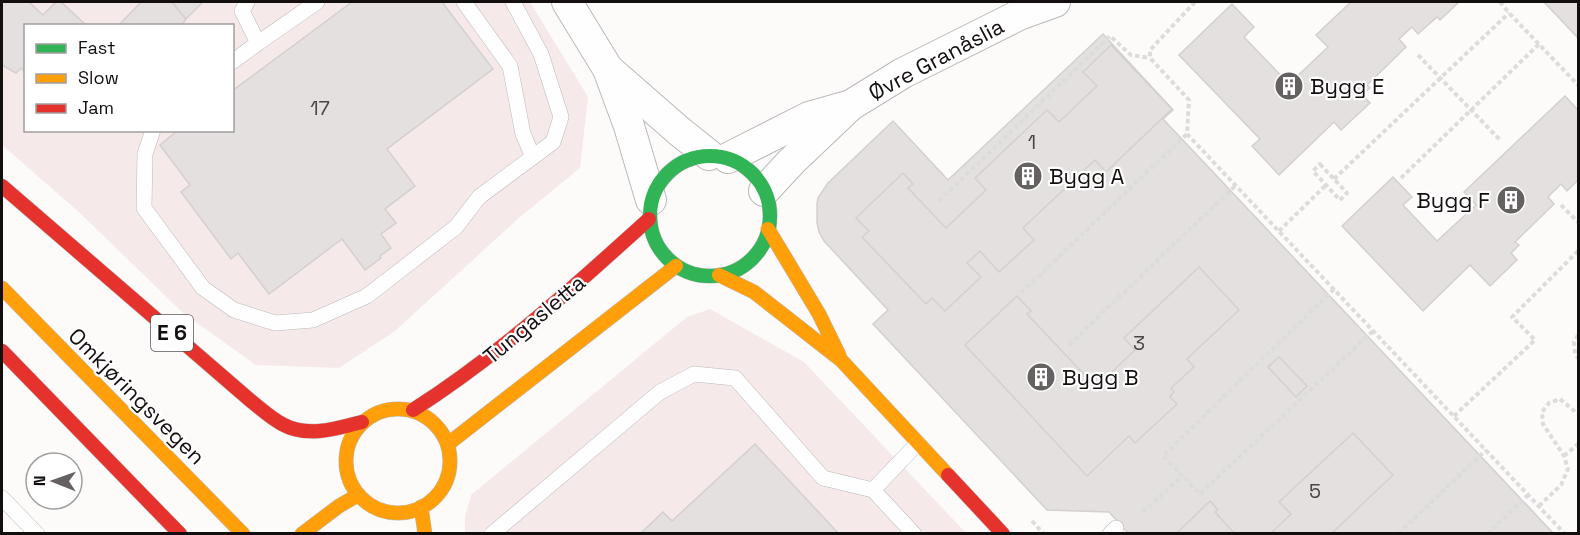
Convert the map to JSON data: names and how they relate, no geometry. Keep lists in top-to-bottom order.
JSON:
{
  "streets": {
    "main road": ["Tungasletta", "E 6", "Omkjøringsvegen"],
    "street": ["Øvre Granåslia"]
  },
  "crossings": [
    ["Øvre Granåslia", "Tungasletta"],
    ["Tungasletta", "E 6"]
  ],
  "places": {
    "building": [
      "Bygg E",
      "Bygg A",
      "Bygg F",
      "Bygg B"
    ]
  },
  "house_numbers": [
    "17",
    "1",
    "3",
    "5"
  ],
  "legend": ["Fast", "Slow", "Jam"],
  "north": "left"
}
